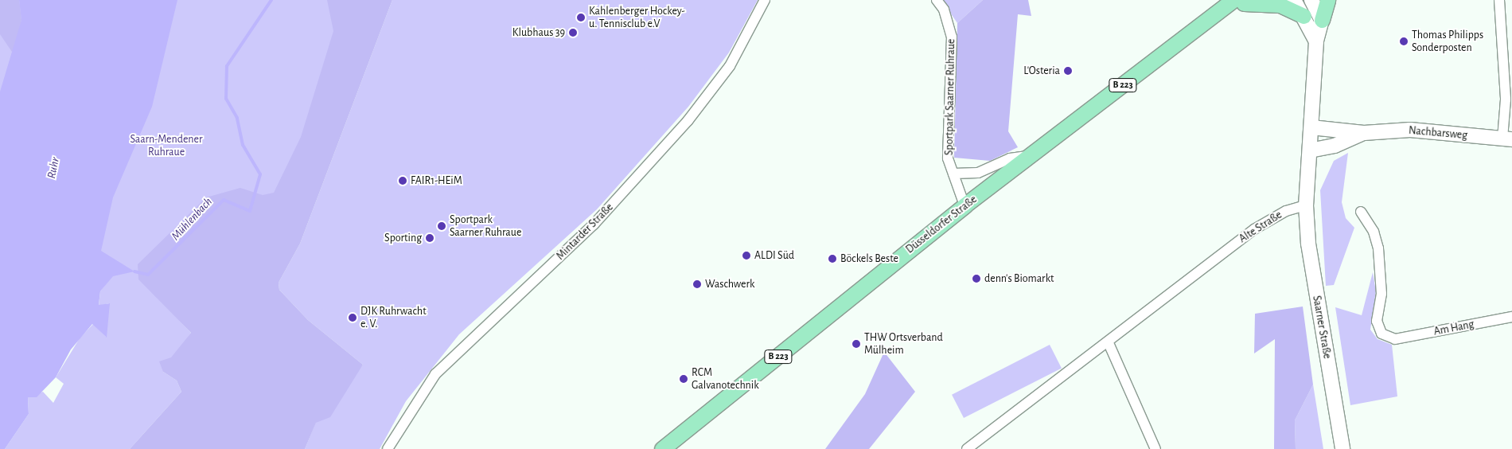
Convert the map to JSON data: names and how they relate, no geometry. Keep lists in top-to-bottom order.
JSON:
{
  "streets": {
    "main road": [
      "B 223",
      "Nachbarsweg",
      "Düsseldorfer Straße",
      "Saarner Straße"
    ],
    "street": [
      "Sportpark Saarner Ruhraue",
      "Alte Straße",
      "Mintarder Straße",
      "Am Hang"
    ]
  },
  "crossings": [
    ["Sportpark Saarner Ruhraue", "Düsseldorfer Straße"],
    ["Alte Straße", "Saarner Straße"]
  ],
  "water": ["Ruhr", "Mühlenbach"],
  "parks": ["Saarn-Mendener Ruhraue"],
  "places": [
    "Kahlenberger Hockey- u. Tennisclub e.V",
    "Klubhaus 39",
    "Thomas Philipps Sonderposten",
    "L'Osteria",
    "FAIR1-HEiM",
    "Sportpark Saarner Ruhraue",
    "Sporting",
    "ALDI Süd",
    "Böckels Beste",
    "denn's Biomarkt",
    "Waschwerk",
    "DJK Ruhrwacht e. V.",
    "THW Ortsverband Mülheim",
    "RCM Galvanotechnik"
  ]
}
